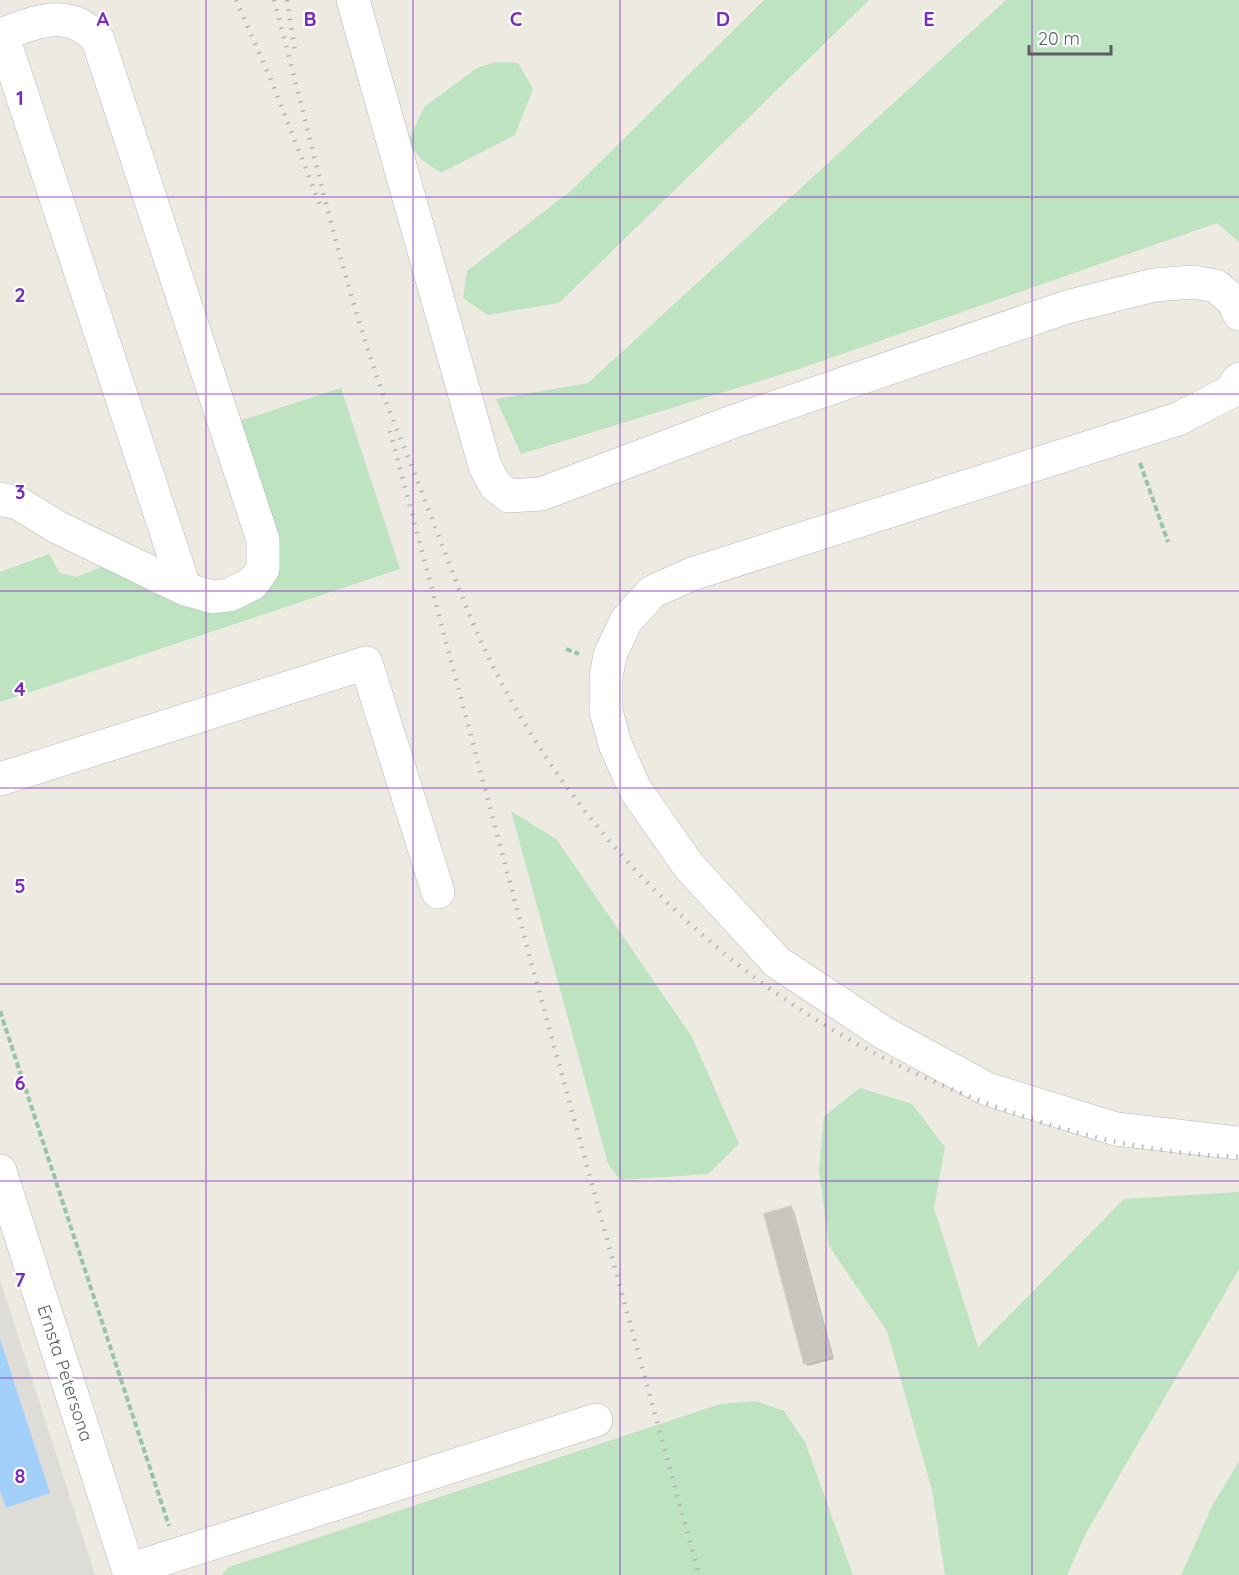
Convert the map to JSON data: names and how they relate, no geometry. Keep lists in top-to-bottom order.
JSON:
{
  "streets": {
    "street": ["Ernsta Petersona"]
  },
  "scale_bar": "20 m",
  "grid": {
    "columns": [
      "A",
      "B",
      "C",
      "D",
      "E"
    ],
    "rows": [
      "1",
      "2",
      "3",
      "4",
      "5",
      "6",
      "7",
      "8"
    ]
  }
}
